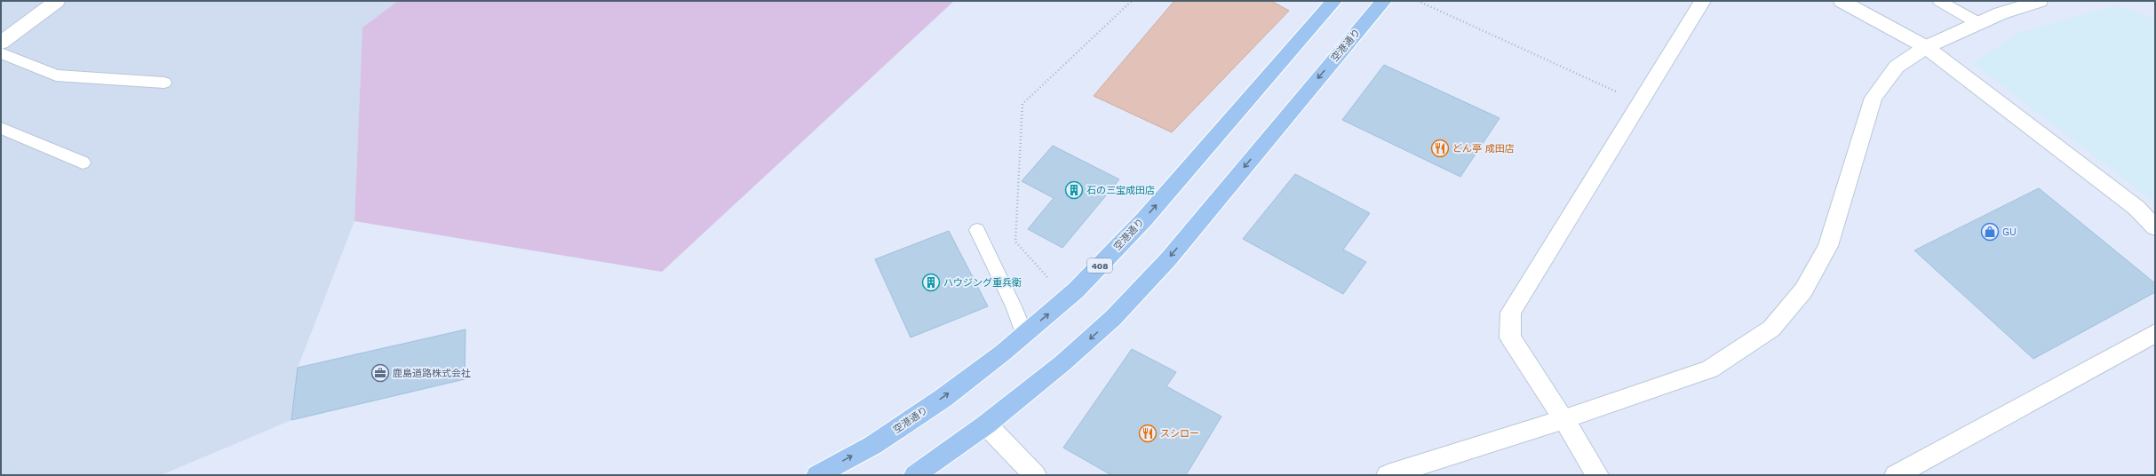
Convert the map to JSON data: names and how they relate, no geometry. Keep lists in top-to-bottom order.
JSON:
{
  "streets": {
    "highway": ["空港通り", "408"]
  },
  "places": {
    "restaurant": ["どん亭 成田店", "スシロー"],
    "building": ["石の三宝成田店", "ハウジング重兵衛"],
    "shop": ["GU"],
    "office": ["鹿島道路株式会社"]
  }
}
